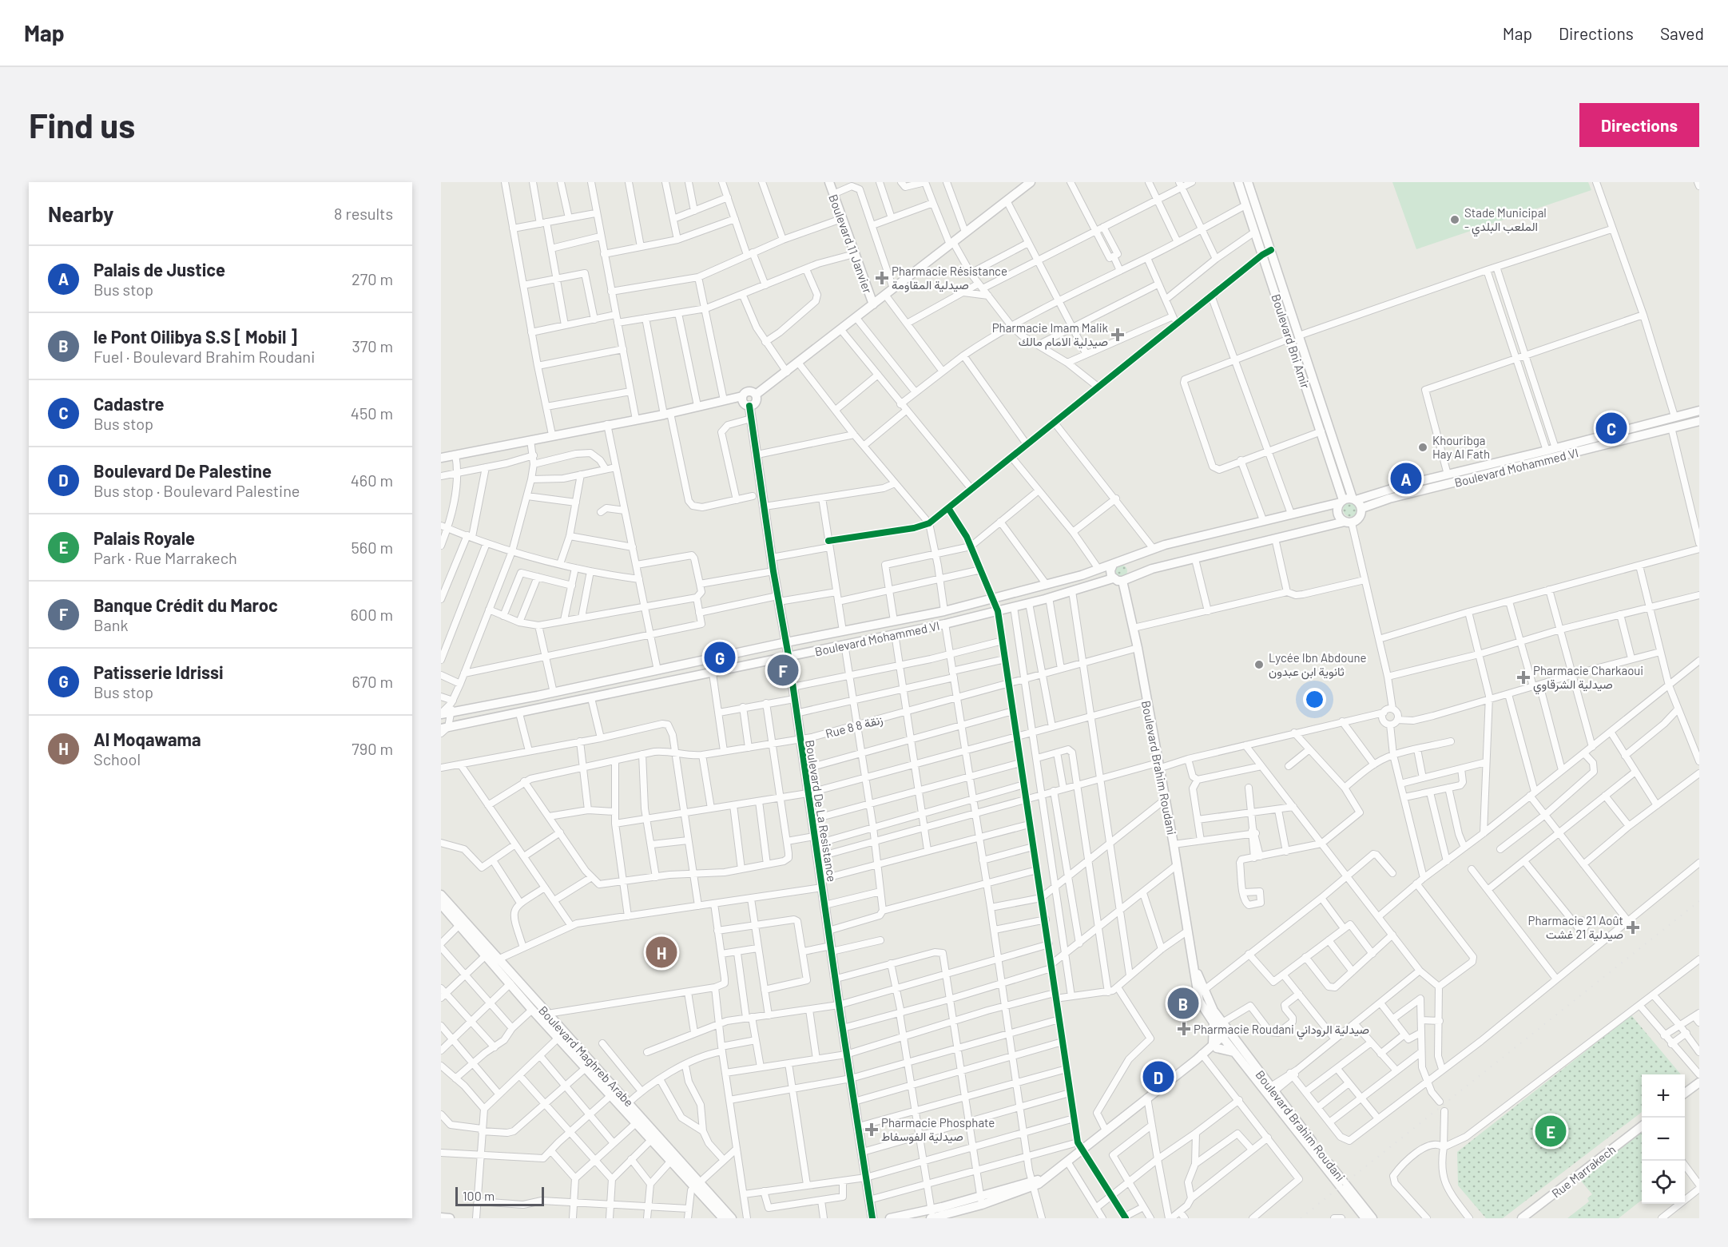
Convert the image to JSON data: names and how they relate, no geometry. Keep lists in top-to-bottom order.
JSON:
{
  "streets": {
    "main road": [
      "Boulevard 11 Janvier",
      "Boulevard Bni Amir",
      "Boulevard Mohammed VI",
      "Boulevard Brahim Roudani",
      "Boulevard De La Resistance",
      "Boulevard Maghreb Arabe",
      "Rue Marrakech"
    ],
    "street": ["Rue 8 8 زنقة"]
  },
  "crossings": [
    ["Boulevard Bni Amir", "Boulevard Mohammed VI"],
    ["Boulevard Mohammed VI", "Boulevard Brahim Roudani"],
    ["Boulevard Mohammed VI", "Boulevard De La Resistance"],
    ["Rue 8 8 زنقة", "Boulevard Brahim Roudani"],
    ["Rue 8 8 زنقة", "Boulevard De La Resistance"]
  ],
  "places": {
    "other": ["Stade Municipal - الملعب البلدي", "Khouribga Hay Al Fath", "Lycée Ibn Abdoune ثانوية ابن عبدون"],
    "health": [
      "Pharmacie Résistance صيدلية المقاومة",
      "Pharmacie Imam Malik صيدلية الامام مالك",
      "Pharmacie Charkaoui صيدلية الشرقاوي",
      "Pharmacie 21 Août صيدلية 21 غشت",
      "Pharmacie Roudani صيدلية الروداني",
      "Pharmacie Phosphate صيدلية الفوسفاط"
    ]
  },
  "scale_bar": "100 m",
  "page": {
    "header": "Map",
    "nav": ["Map", "Directions", "Saved"],
    "buttons": "Directions",
    "title": "Find us",
    "heading": ["Nearby", "8 results"],
    "list": [
      {
        "mark": "A",
        "name": "Palais de Justice",
        "note": "Bus stop",
        "value": "270 m"
      },
      {
        "mark": "B",
        "name": "le Pont Oilibya S.S [ Mobil ]",
        "note": "Fuel · Boulevard Brahim Roudani",
        "value": "370 m"
      },
      {
        "mark": "C",
        "name": "Cadastre",
        "note": "Bus stop",
        "value": "450 m"
      },
      {
        "mark": "D",
        "name": "Boulevard De Palestine",
        "note": "Bus stop · Boulevard Palestine",
        "value": "460 m"
      },
      {
        "mark": "E",
        "name": "Palais Royale",
        "note": "Park · Rue Marrakech",
        "value": "560 m"
      },
      {
        "mark": "F",
        "name": "Banque Crédit du Maroc",
        "note": "Bank",
        "value": "600 m"
      },
      {
        "mark": "G",
        "name": "Patisserie Idrissi",
        "note": "Bus stop",
        "value": "670 m"
      },
      {
        "mark": "H",
        "name": "Al Moqawama",
        "note": "School",
        "value": "790 m"
      }
    ],
    "pins": [
      "C",
      "A",
      "G",
      "F",
      "H",
      "B",
      "D",
      "E"
    ],
    "map_buttons": ["+", "−"],
    "scale": "100 m"
  }
}
